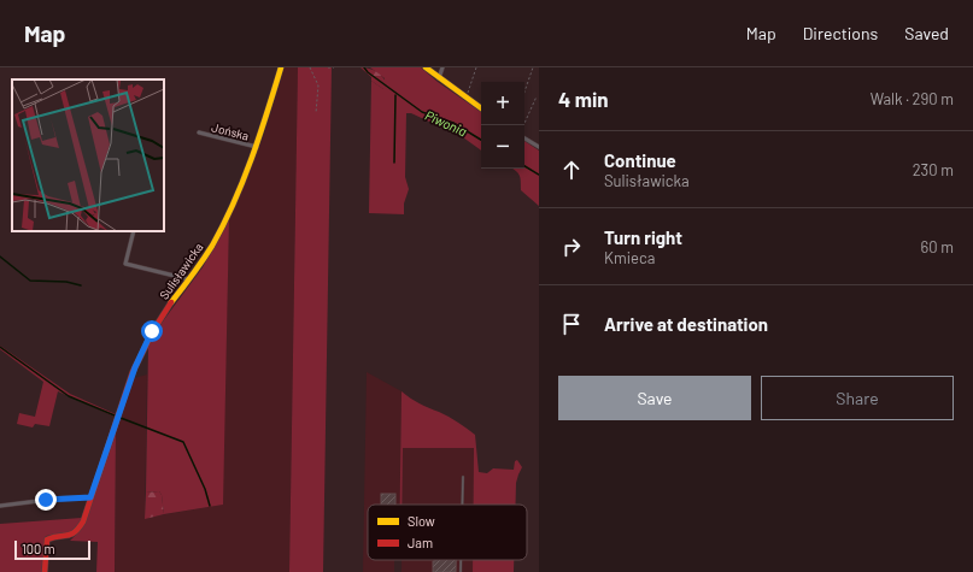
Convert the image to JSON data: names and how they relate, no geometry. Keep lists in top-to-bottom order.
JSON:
{
  "streets": {
    "street": ["Jońska", "Sulisławicka"]
  },
  "crossings": [
    ["Jońska", "Sulisławicka"]
  ],
  "water": ["Piwonia"],
  "legend": ["Slow", "Jam"],
  "scale_bar": "100 m",
  "page": {
    "header": "Map",
    "nav": ["Map", "Directions", "Saved"],
    "heading": ["4 min", "Walk · 290 m"],
    "map_buttons": ["+", "−"],
    "list": [
      ["Continue", "Sulisławicka", "230 m"],
      ["Turn right", "Kmieca", "60 m"],
      "Arrive at destination"
    ],
    "buttons": ["Save", "Share"],
    "scale": "100 m"
  }
}
